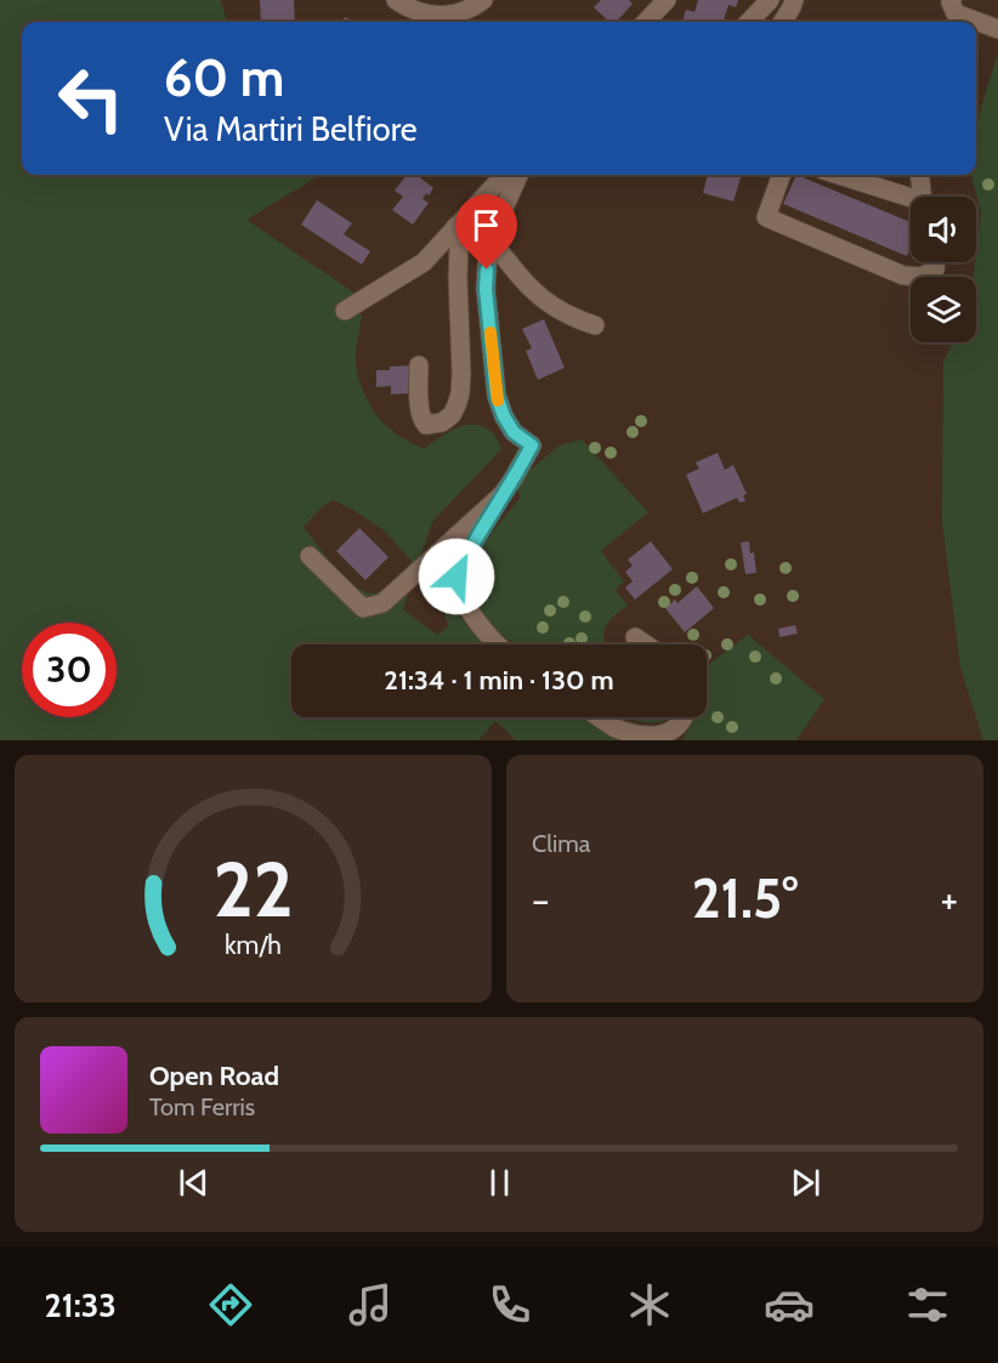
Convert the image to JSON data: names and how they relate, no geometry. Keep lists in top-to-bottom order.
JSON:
{
  "page": {
    "turn": ["60 m", "Via Martiri Belfiore"],
    "limit": "30",
    "trip": "21:34 · 1 min · 130 m",
    "tile": "Clima",
    "heat": ["−", "21.5°", "+"],
    "song": ["Open Road", "Tom Ferris"],
    "tabs": "21:33",
    "gauge": ["22", "km/h"]
  }
}
